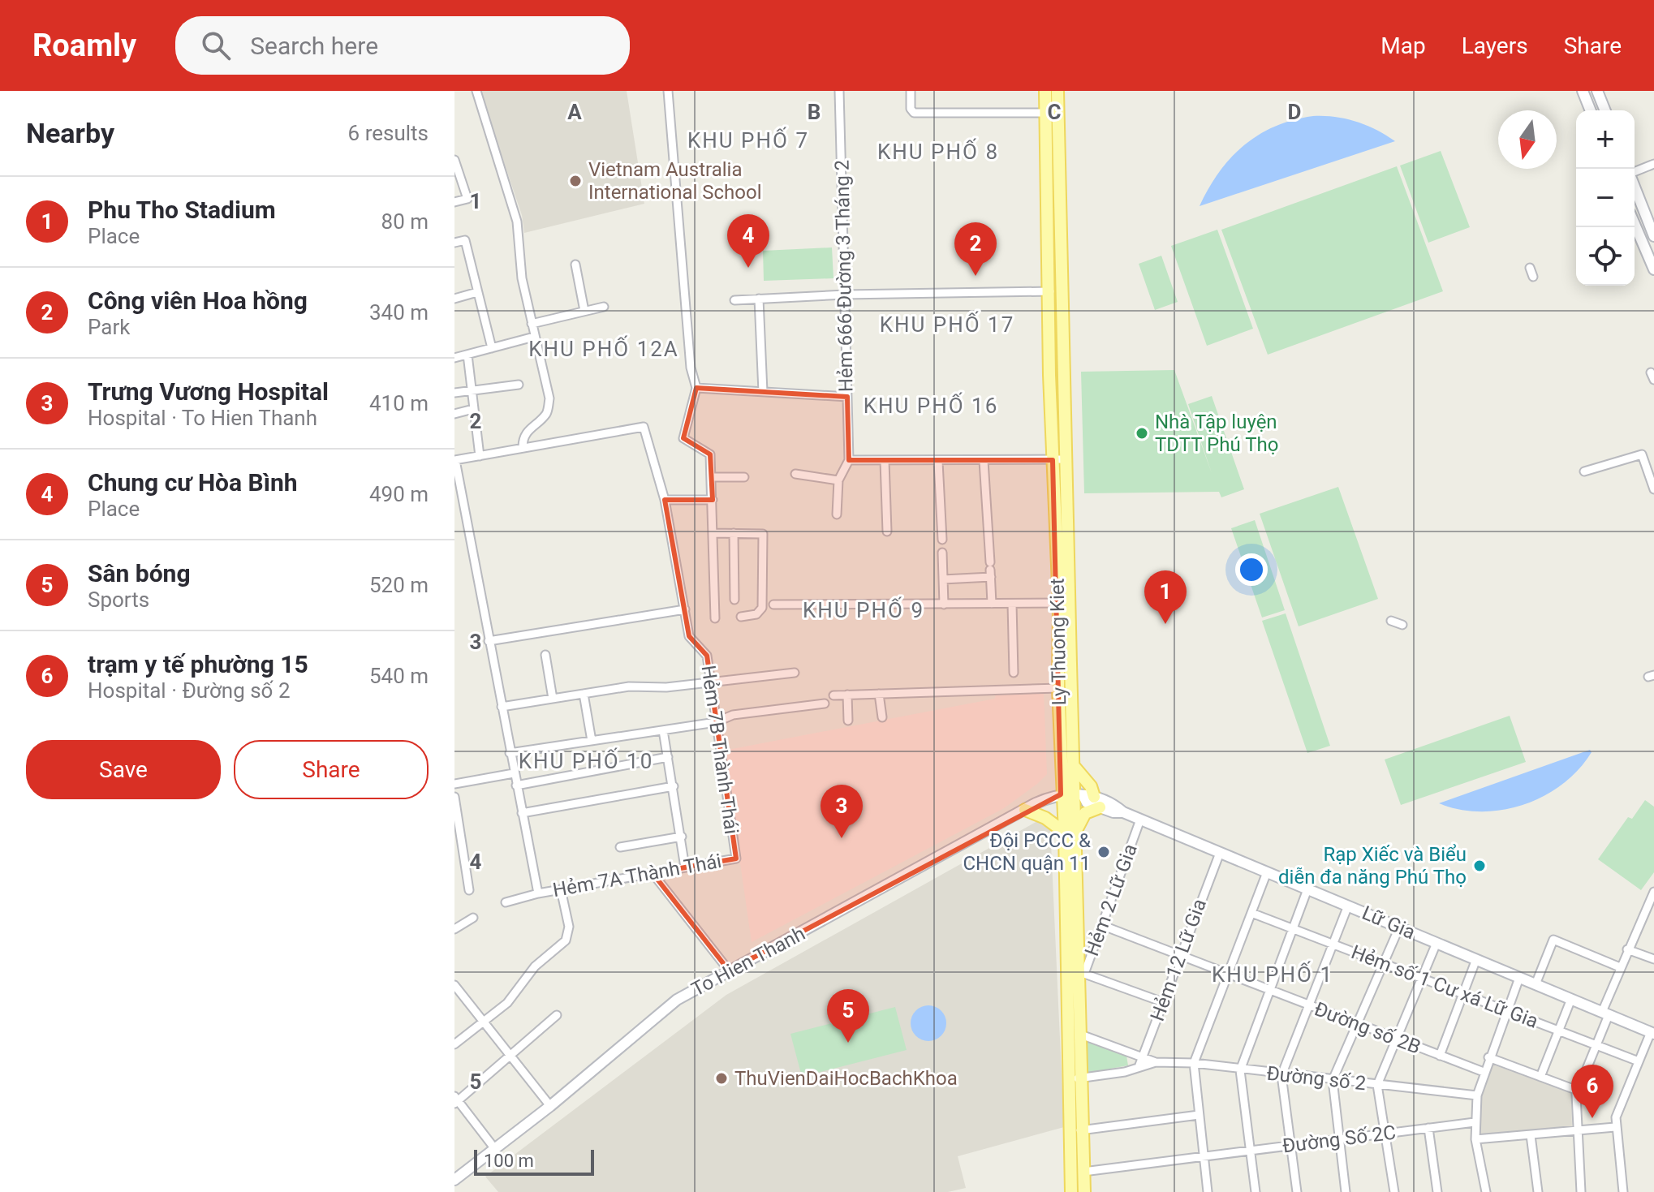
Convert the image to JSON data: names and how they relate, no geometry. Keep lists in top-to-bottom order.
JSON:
{
  "streets": {
    "main road": ["Ly Thuong Kiet", "Lữ Gia", "To Hien Thanh"],
    "street": [
      "Hẻm 666 Đường 3 Tháng 2",
      "Hẻm 7B Thành Thái",
      "Hẻm 7A Thành Thái",
      "Hẻm 2 Lữ Gia",
      "Hẻm 12 Lữ Gia",
      "Hẻm số 1 Cư xá Lữ Gia",
      "Đường số 2B",
      "Đường số 2",
      "Đường Số 2C"
    ]
  },
  "crossings": [
    ["Ly Thuong Kiet", "Hẻm 2 Lữ Gia"],
    ["Ly Thuong Kiet", "Lữ Gia"],
    ["Ly Thuong Kiet", "To Hien Thanh"],
    ["Ly Thuong Kiet", "Đường Số 2C"],
    ["Hẻm 7B Thành Thái", "Hẻm 7A Thành Thái"],
    ["Hẻm 2 Lữ Gia", "Lữ Gia"],
    ["Hẻm 2 Lữ Gia", "Đường số 2B"],
    ["Lữ Gia", "Hẻm 12 Lữ Gia"],
    ["Lữ Gia", "To Hien Thanh"],
    ["Hẻm 12 Lữ Gia", "Đường số 2B"]
  ],
  "districts": [
    "KHU PHỐ 7",
    "KHU PHỐ 8",
    "KHU PHỐ 17",
    "KHU PHỐ 12A",
    "KHU PHỐ 16",
    "KHU PHỐ 9",
    "KHU PHỐ 10",
    "KHU PHỐ 1"
  ],
  "places": [
    "Vietnam Australia International School",
    "Nhà Tập luyện TDTT Phú Thọ",
    "Đội PCCC & CHCN quận 11",
    "Rạp Xiếc và Biểu diễn đa năng Phú Thọ",
    "ThuVienDaiHocBachKhoa"
  ],
  "scale_bar": "100 m",
  "north": "bottom",
  "page": {
    "header": "Roamly",
    "search": "Search here",
    "nav": ["Map", "Layers", "Share"],
    "heading": ["Nearby", "6 results"],
    "map_buttons": ["+", "−"],
    "list": [
      {
        "mark": "1",
        "name": "Phu Tho Stadium",
        "note": "Place",
        "value": "80 m"
      },
      {
        "mark": "2",
        "name": "Công viên Hoa hồng",
        "note": "Park",
        "value": "340 m"
      },
      {
        "mark": "3",
        "name": "Trưng Vương Hospital",
        "note": "Hospital · To Hien Thanh",
        "value": "410 m"
      },
      {
        "mark": "4",
        "name": "Chung cư Hòa Bình",
        "note": "Place",
        "value": "490 m"
      },
      {
        "mark": "5",
        "name": "Sân bóng",
        "note": "Sports",
        "value": "520 m"
      },
      {
        "mark": "6",
        "name": "trạm y tế phường 15",
        "note": "Hospital · Đường số 2",
        "value": "540 m"
      }
    ],
    "pins": [
      "4",
      "2",
      "1",
      "3",
      "5",
      "6"
    ],
    "buttons": ["Save", "Share"],
    "scale": "100 m"
  },
  "grid": {
    "columns": [
      "A",
      "B",
      "C",
      "D"
    ],
    "rows": [
      "1",
      "2",
      "3",
      "4",
      "5"
    ]
  }
}
